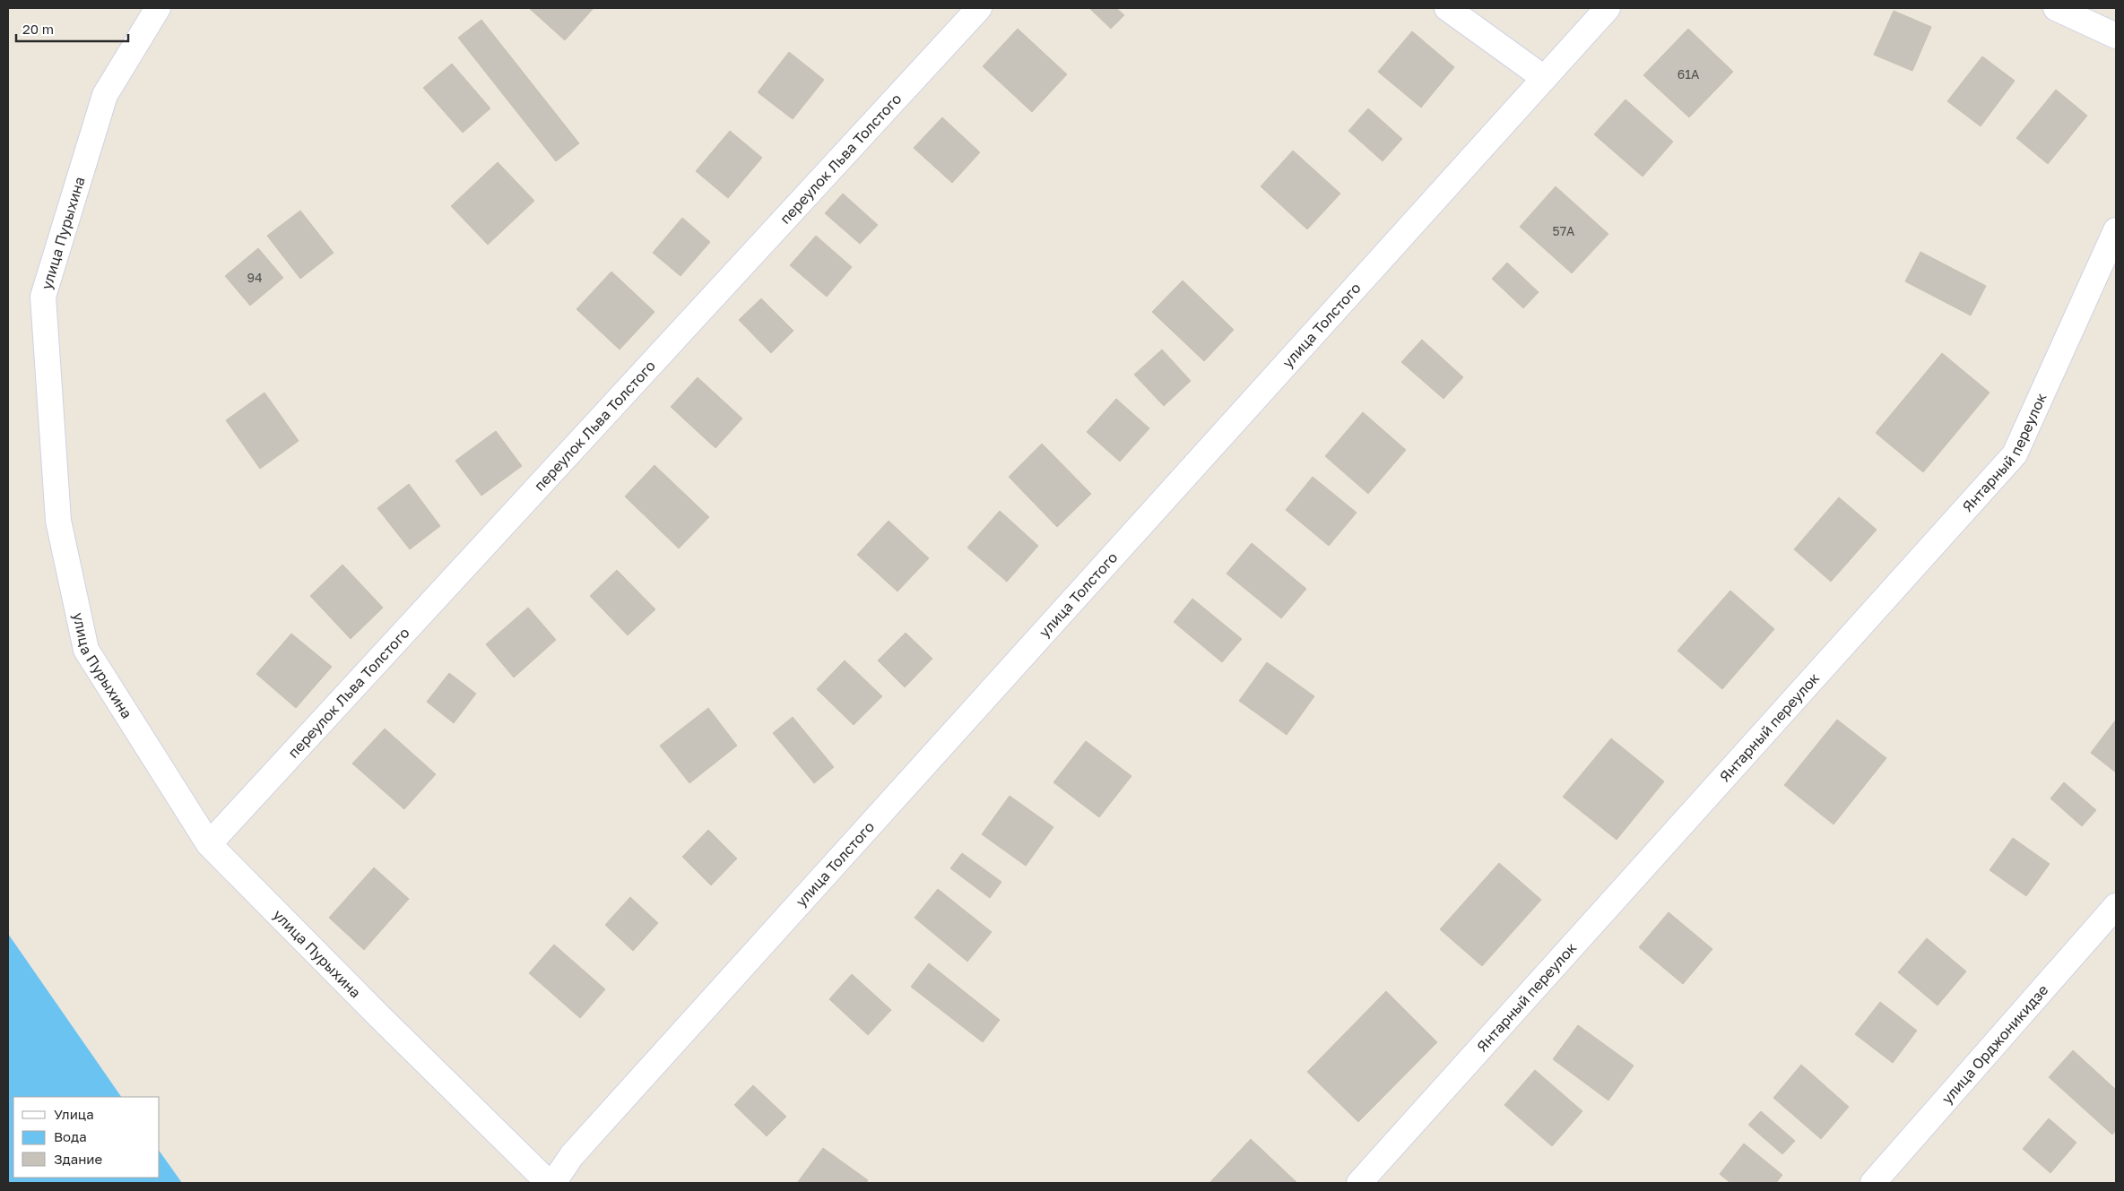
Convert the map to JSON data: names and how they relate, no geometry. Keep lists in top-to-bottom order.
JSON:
{
  "streets": {
    "street": [
      "переулок Льва Толстого",
      "улица Пурыхина",
      "улица Толстого",
      "Янтарный переулок",
      "улица Орджоникидзе"
    ]
  },
  "crossings": [
    ["переулок Льва Толстого", "улица Пурыхина"]
  ],
  "house_numbers": ["61А", "57А", "94"],
  "legend": ["Улица", "Вода", "Здание"],
  "scale_bar": "20 m"
}
